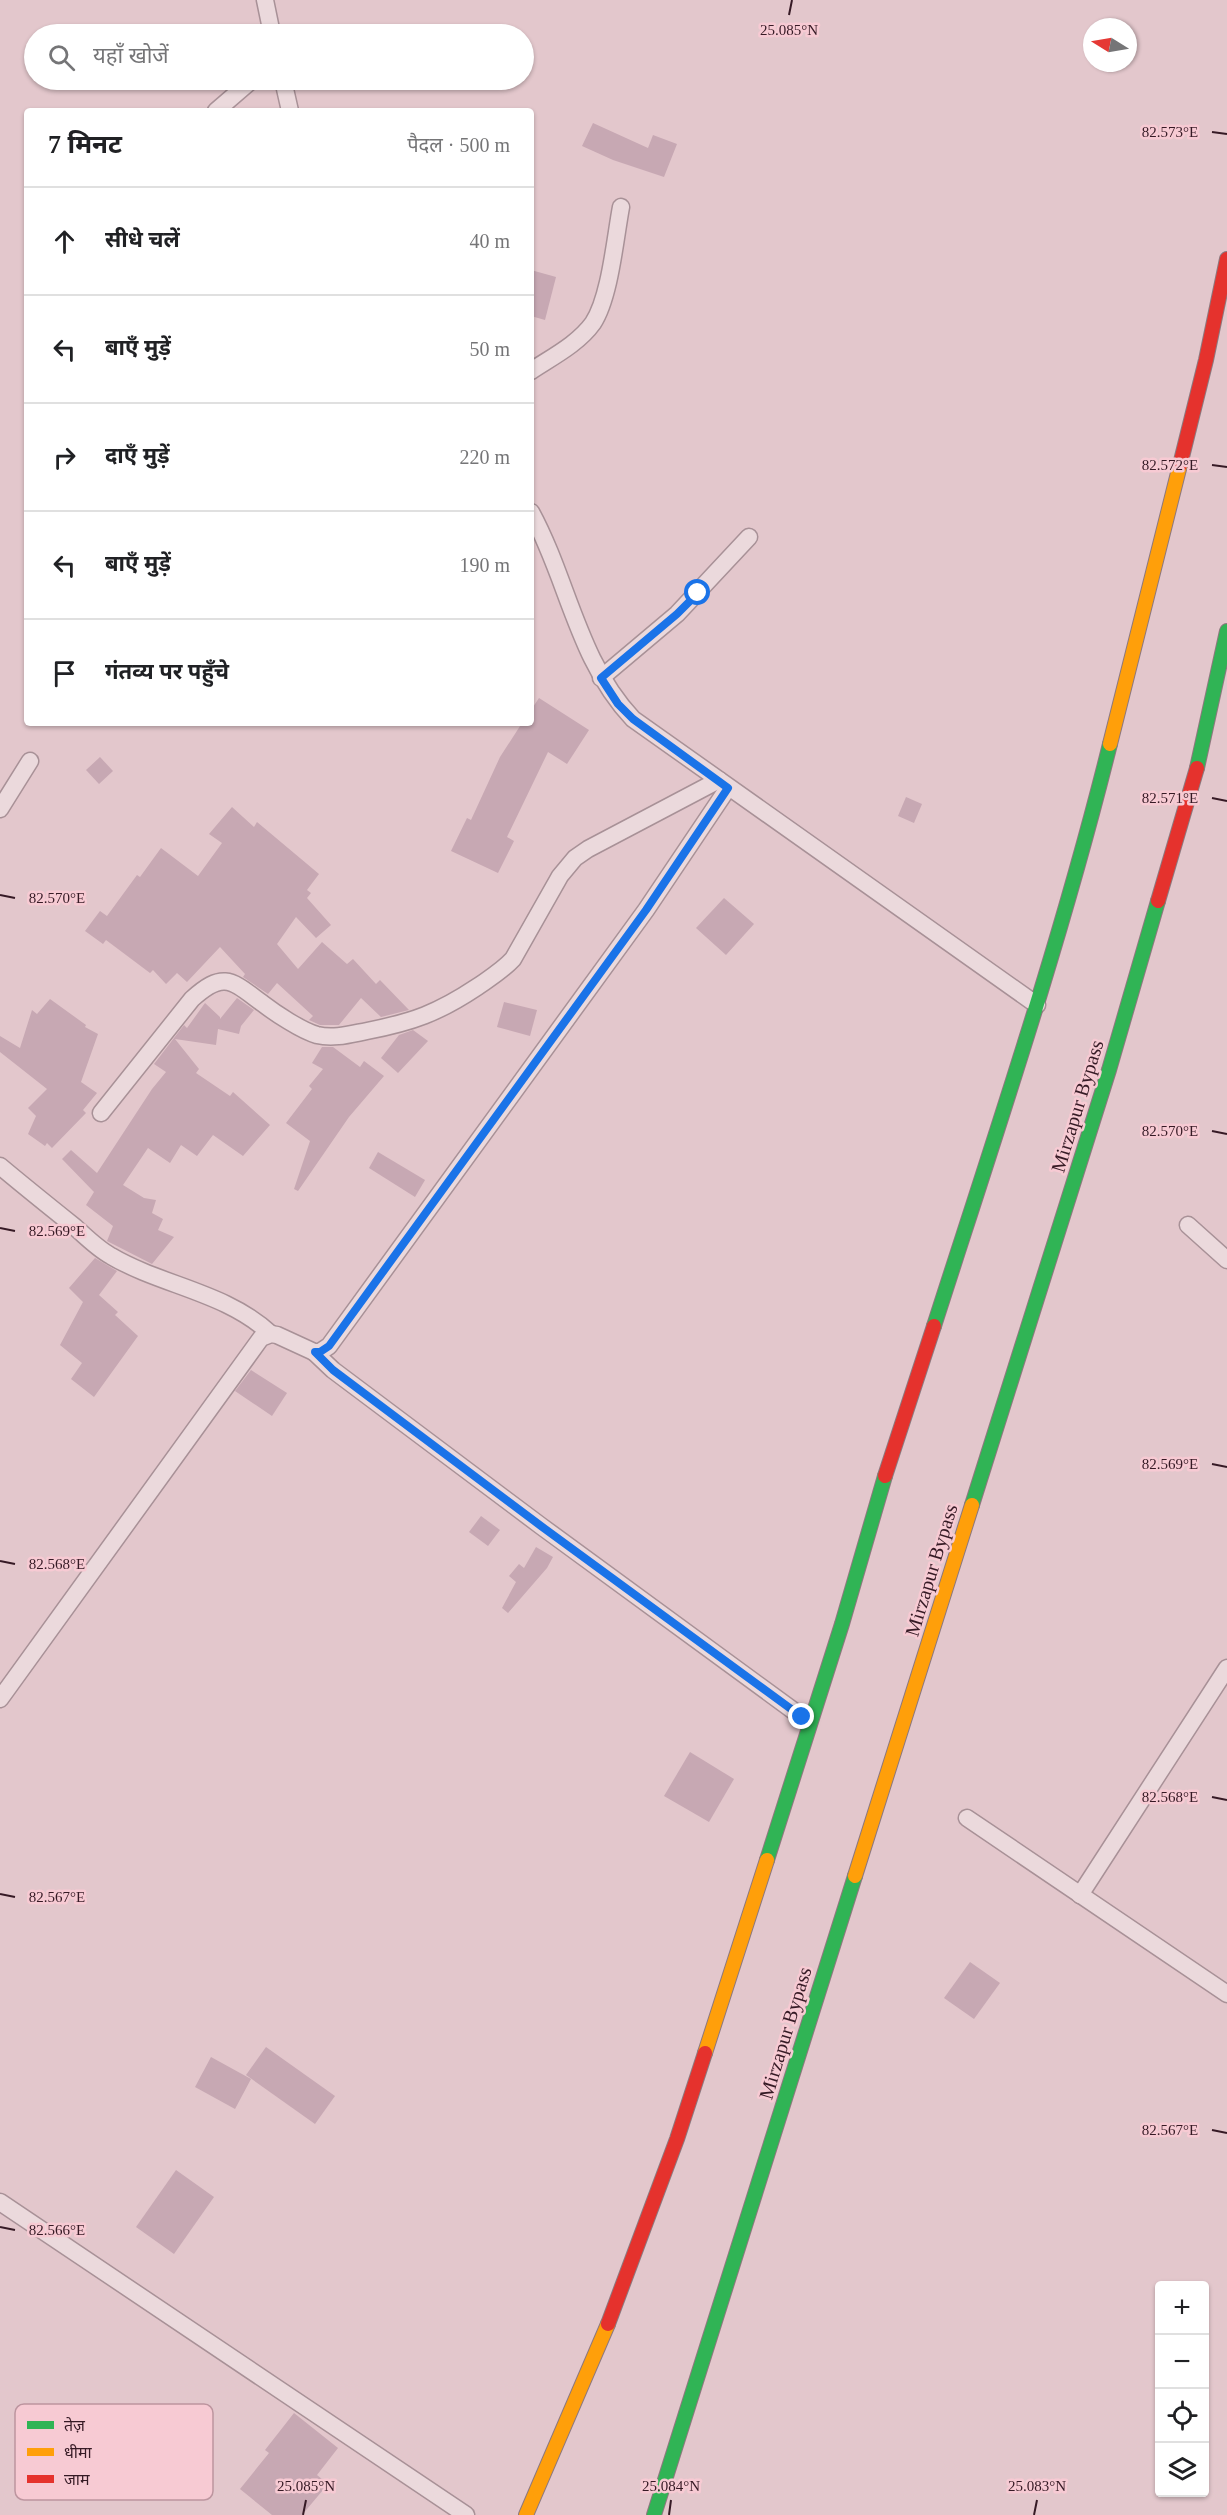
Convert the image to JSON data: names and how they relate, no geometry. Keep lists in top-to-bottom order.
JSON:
{
  "streets": {
    "highway": ["Mirzapur Bypass"]
  },
  "legend": ["तेज़", "धीमा", "जाम"],
  "north": "left",
  "page": {
    "search": "यहाँ खोजें",
    "heading": ["7 मिनट", "पैदल · 500 m"],
    "list": [
      ["सीधे चलें", "40 m"],
      ["बाएँ मुड़ें", "50 m"],
      ["दाएँ मुड़ें", "220 m"],
      ["बाएँ मुड़ें", "190 m"],
      "गंतव्य पर पहुँचे"
    ],
    "map_buttons": ["+", "−"]
  },
  "coordinates": [
    "25.085°N",
    "82.573°E",
    "82.572°E",
    "82.571°E",
    "82.570°E",
    "82.569°E",
    "82.568°E",
    "82.567°E",
    "82.566°E",
    "25.084°N",
    "25.083°N"
  ]
}
